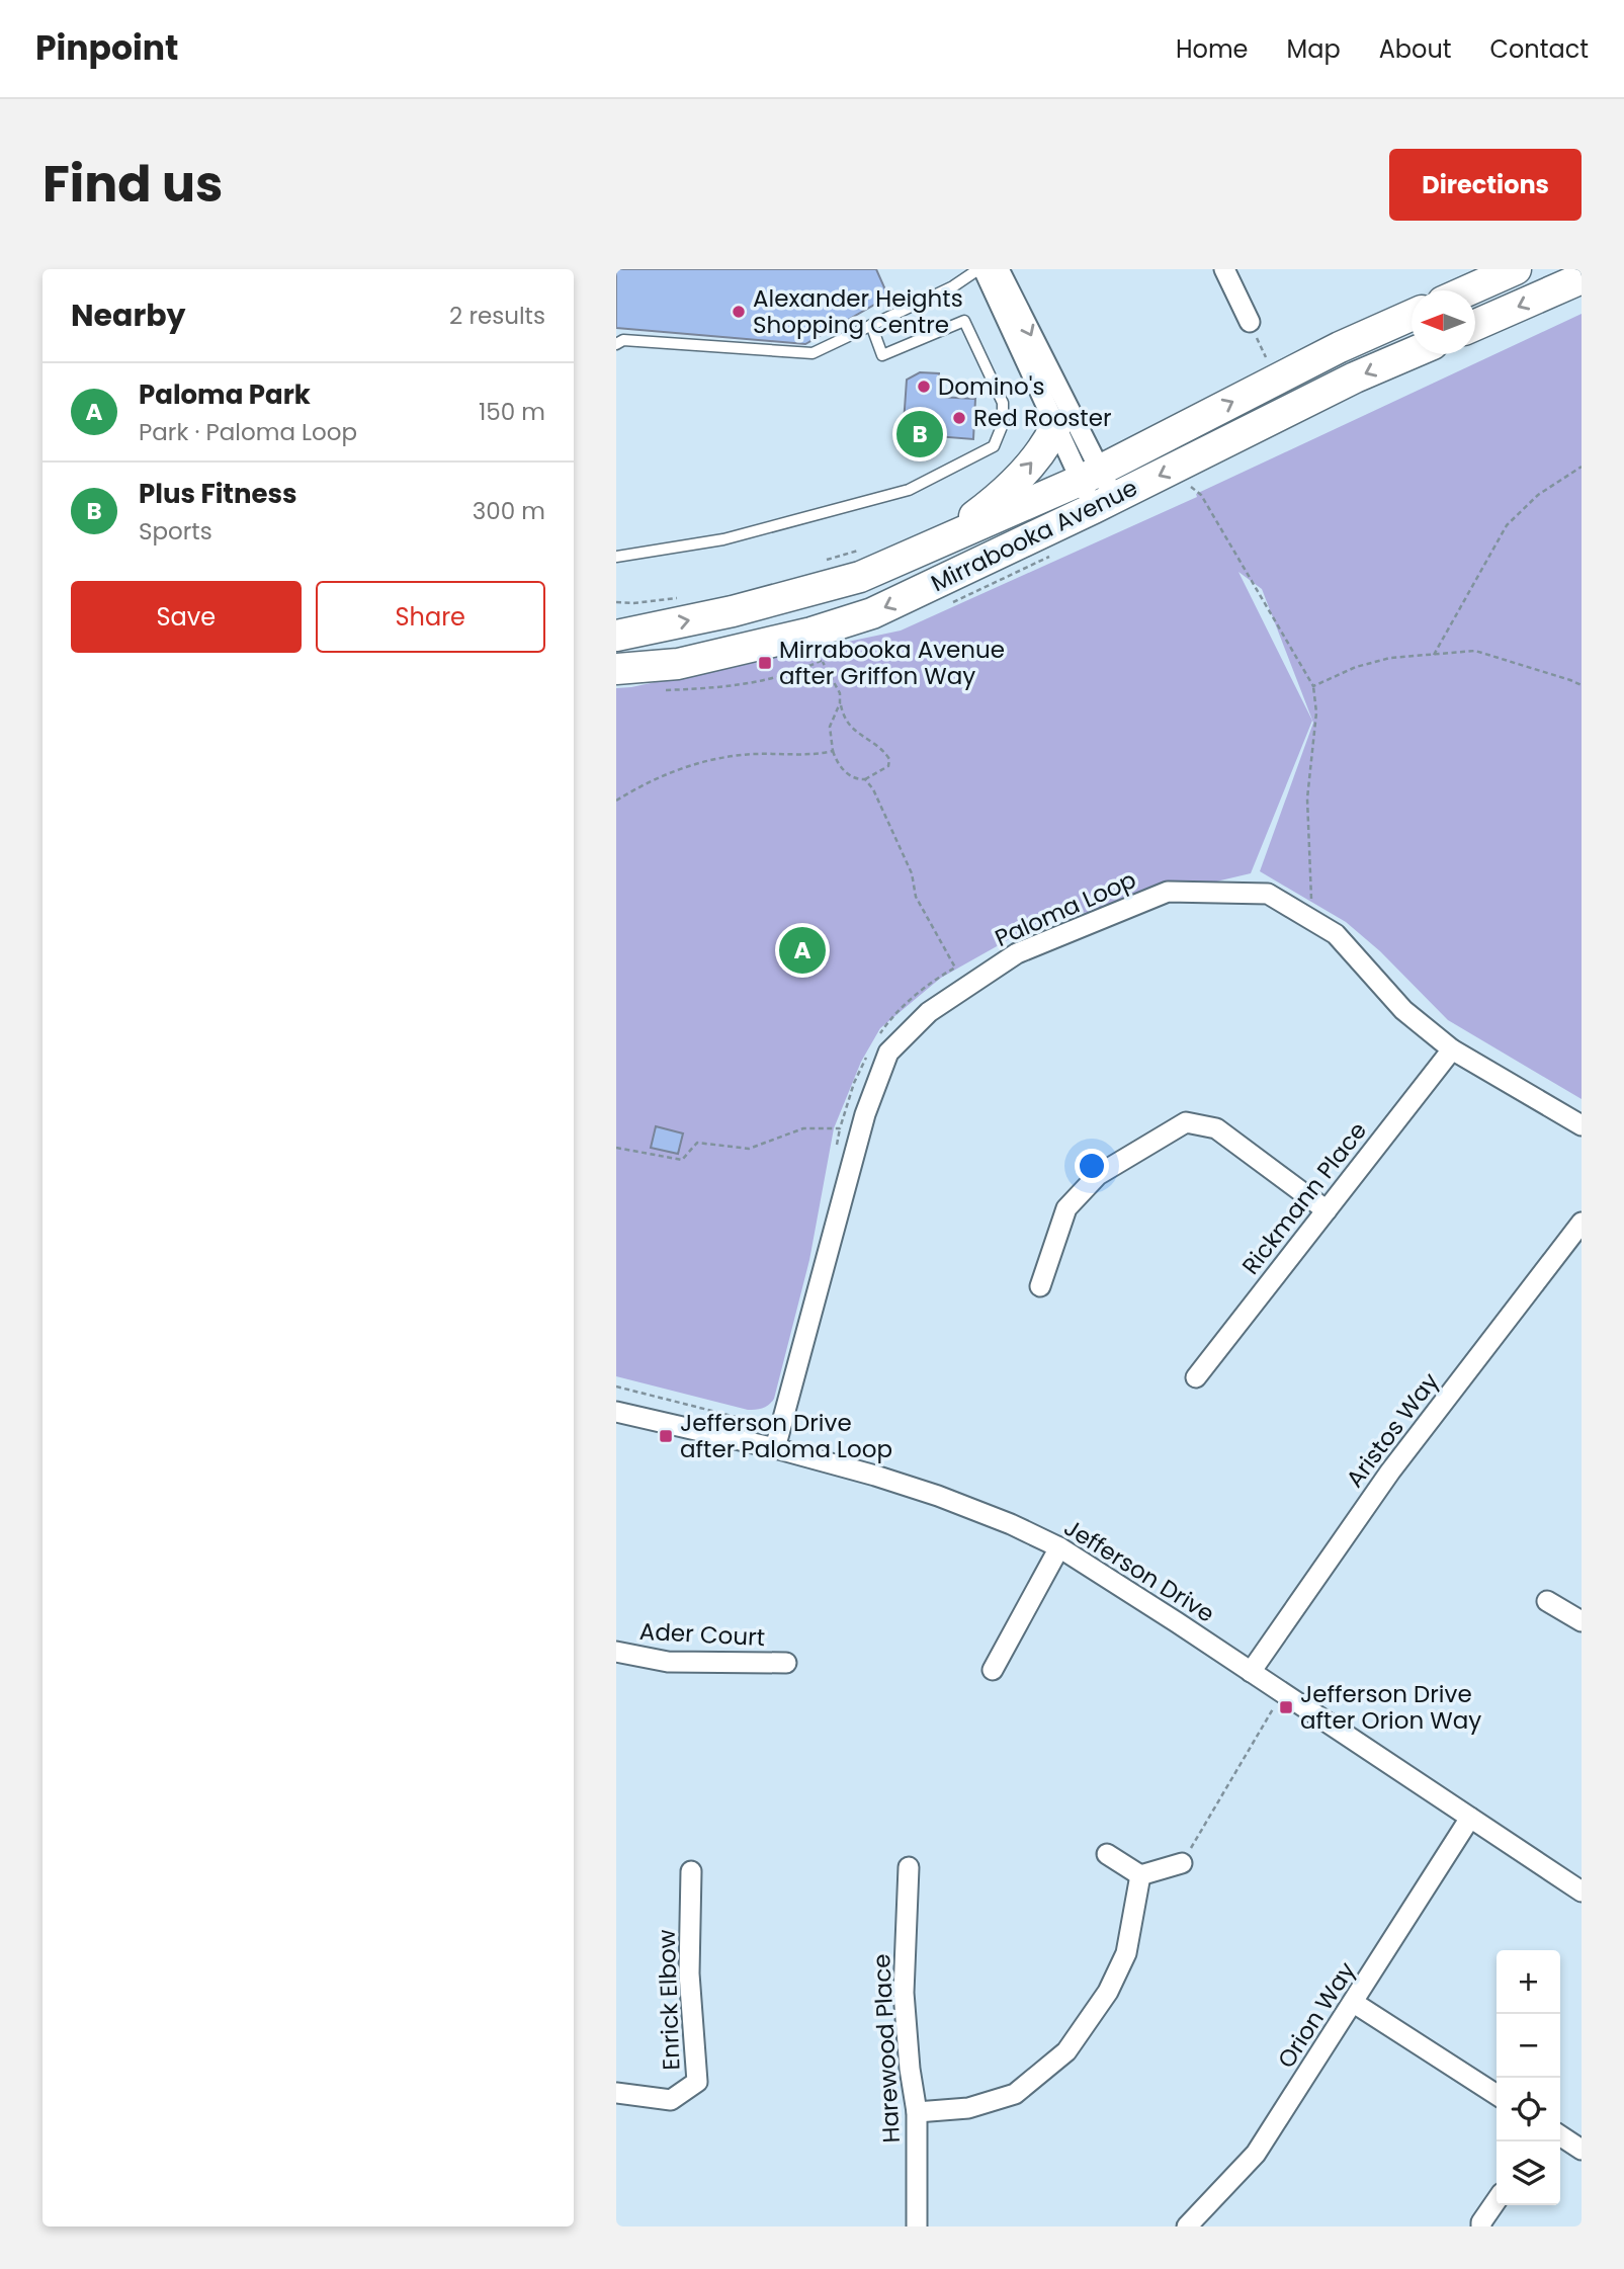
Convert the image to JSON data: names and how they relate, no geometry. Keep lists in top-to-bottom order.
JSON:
{
  "streets": {
    "main road": ["Mirrabooka Avenue"],
    "street": [
      "Paloma Loop",
      "Rickmann Place",
      "Aristos Way",
      "Jefferson Drive",
      "Ader Court",
      "Enrick Elbow",
      "Orion Way",
      "Harewood Place"
    ]
  },
  "crossings": [
    ["Paloma Loop", "Rickmann Place"],
    ["Paloma Loop", "Jefferson Drive"],
    ["Aristos Way", "Jefferson Drive"],
    ["Jefferson Drive", "Orion Way"]
  ],
  "places": {
    "other": ["Alexander Heights Shopping Centre", "Domino's", "Red Rooster"],
    "transit": ["Mirrabooka Avenue after Griffon Way", "Jefferson Drive after Paloma Loop", "Jefferson Drive after Orion Way"]
  },
  "north": "left",
  "page": {
    "header": "Pinpoint",
    "nav": [
      "Home",
      "Map",
      "About",
      "Contact"
    ],
    "title": "Find us",
    "buttons": [
      "Directions",
      ["Save", "Share"]
    ],
    "heading": ["Nearby", "2 results"],
    "list": [
      {
        "mark": "A",
        "name": "Paloma Park",
        "note": "Park · Paloma Loop",
        "value": "150 m"
      },
      {
        "mark": "B",
        "name": "Plus Fitness",
        "note": "Sports",
        "value": "300 m"
      }
    ],
    "pins": ["B", "A"],
    "map_buttons": ["+", "−"]
  }
}
